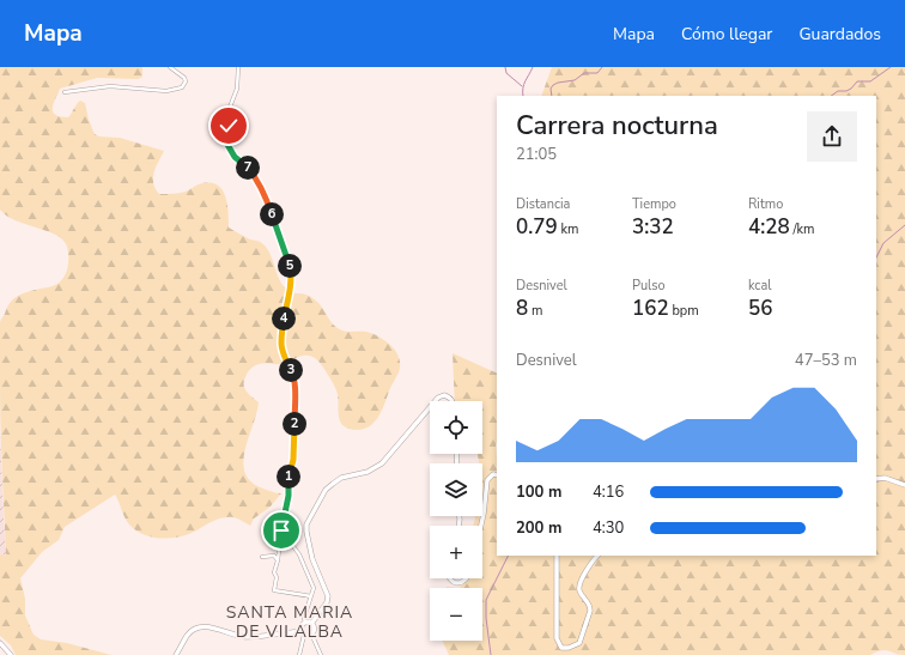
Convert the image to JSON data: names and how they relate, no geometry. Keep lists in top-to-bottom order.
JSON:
{
  "districts": ["SANTA MARIA DE VILALBA"],
  "page": {
    "header": "Mapa",
    "nav": ["Mapa", "Cómo llegar", "Guardados"],
    "heading": ["Carrera nocturna", "21:05"],
    "pins": [
      "7",
      "6",
      "5",
      "4",
      "3",
      "2",
      "1"
    ],
    "stats": [
      ["Distancia", "0.79 km"],
      ["Tiempo", "3:32"],
      ["Ritmo", "4:28 /km"],
      ["Desnivel", "8 m"],
      ["Pulso", "162 bpm"],
      ["kcal", "56"]
    ],
    "chart": ["Desnivel", "47–53 m"],
    "map_buttons": ["+", "−"],
    "list": [
      {
        "name": "100 m",
        "note": "4:16"
      },
      {
        "name": "200 m",
        "note": "4:30"
      }
    ]
  }
}
